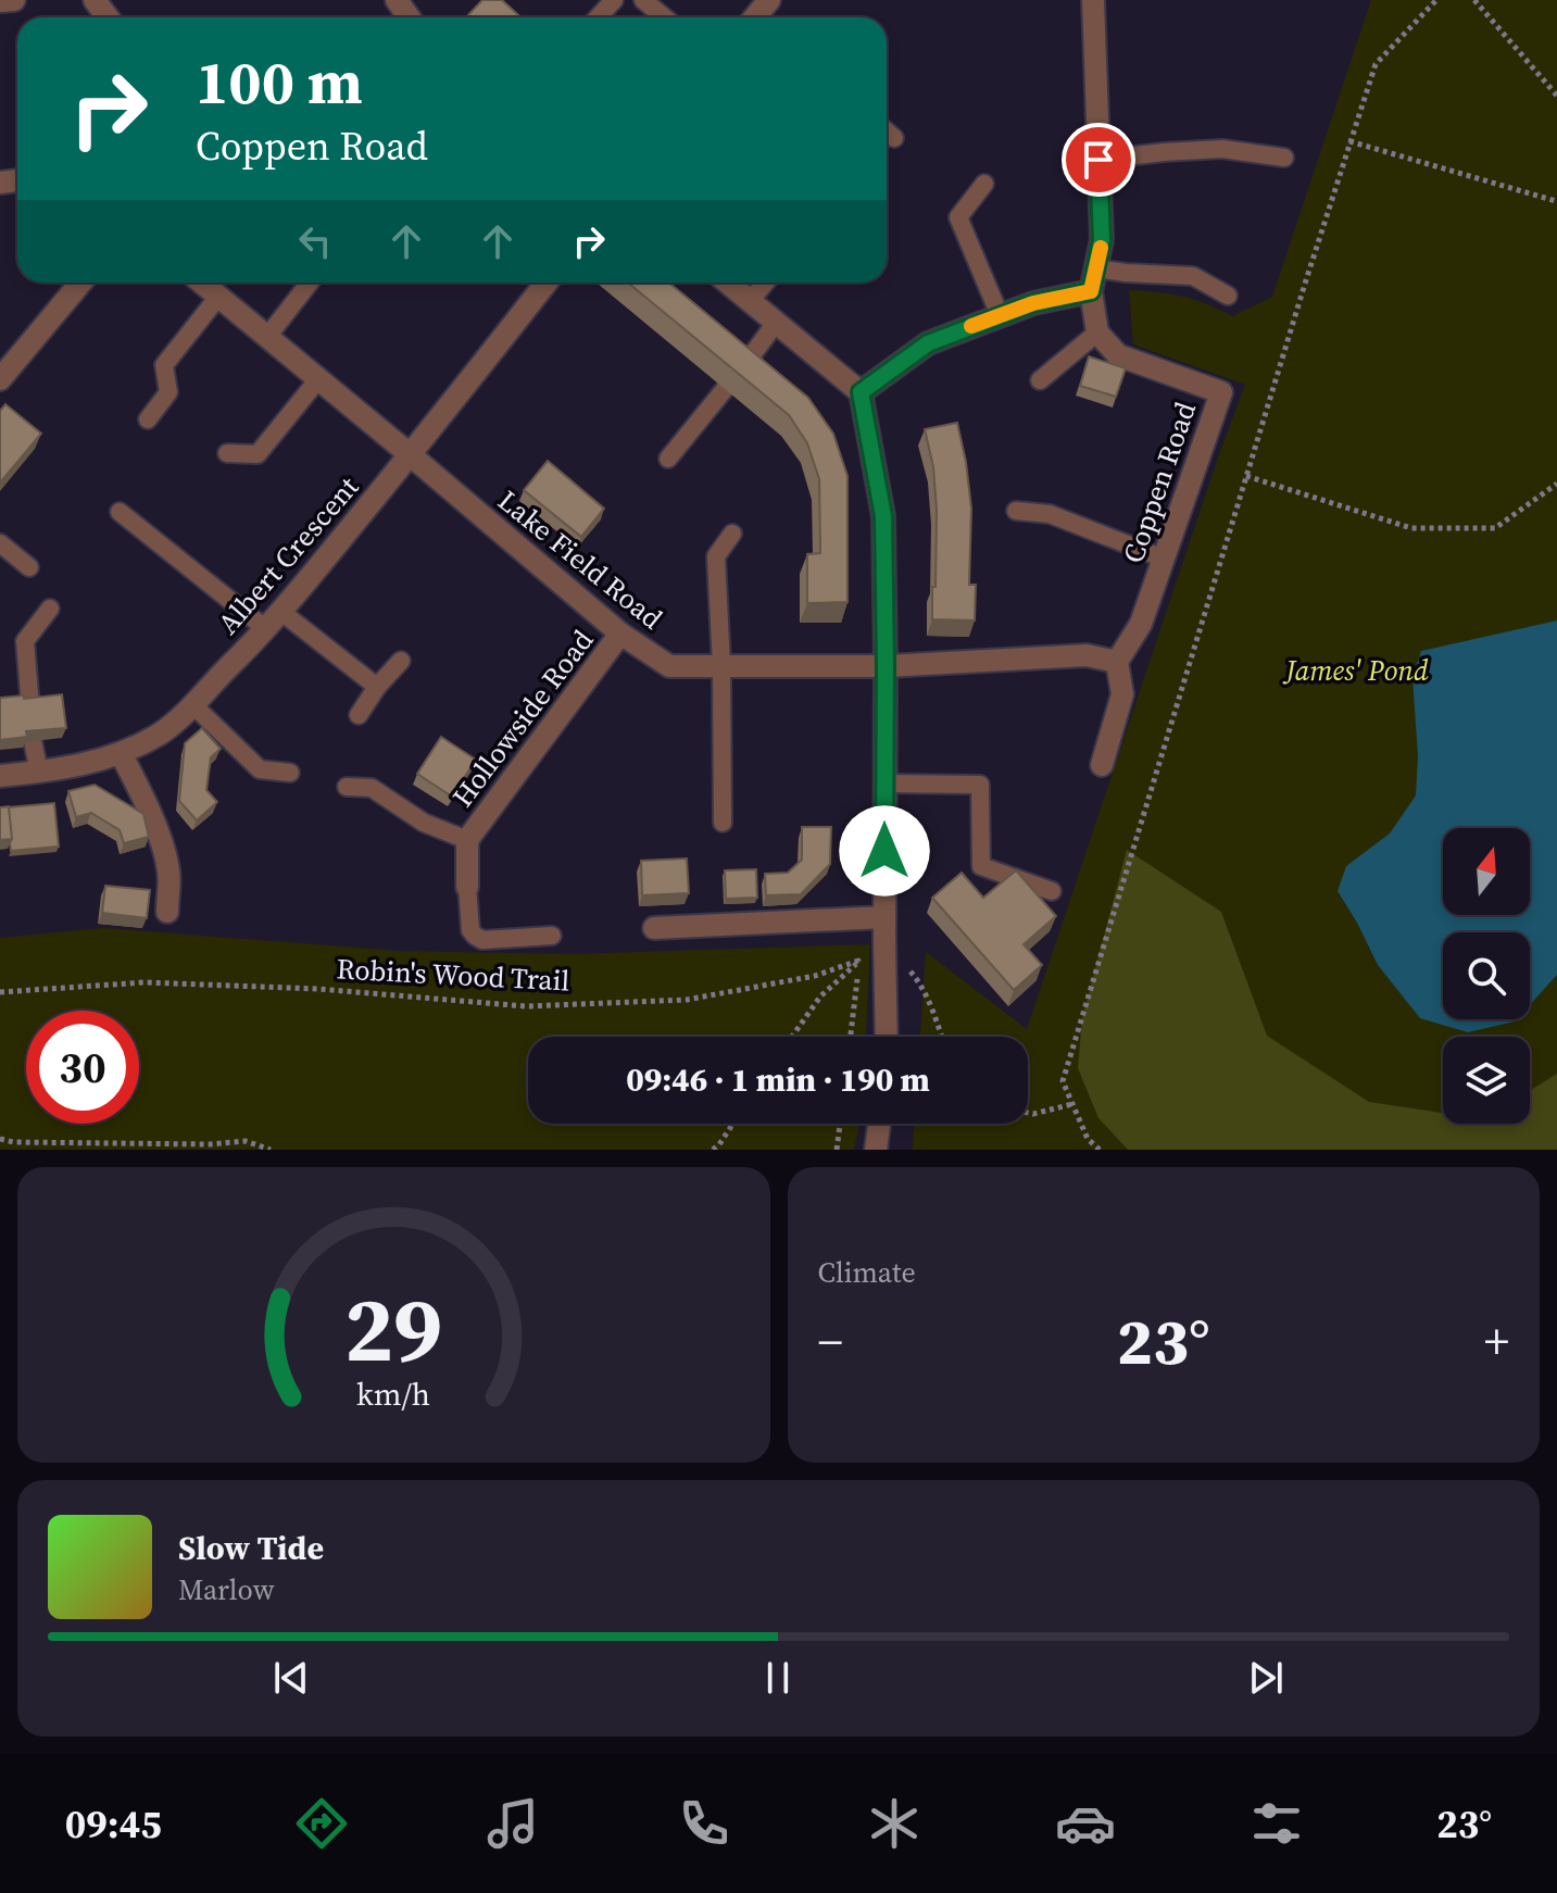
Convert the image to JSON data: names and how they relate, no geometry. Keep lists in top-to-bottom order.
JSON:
{
  "streets": {
    "street": [
      "Coppen Road",
      "Albert Crescent",
      "Lake Field Road",
      "Hollowside Road"
    ],
    "path": ["Robin's Wood Trail"]
  },
  "crossings": [
    ["Albert Crescent", "Lake Field Road"],
    ["Lake Field Road", "Hollowside Road"]
  ],
  "parks": ["James' Pond"],
  "north": "top",
  "page": {
    "turn": ["100 m", "Coppen Road"],
    "limit": "30",
    "trip": "09:46 · 1 min · 190 m",
    "tile": "Climate",
    "heat": ["−", "23°", "+"],
    "song": ["Slow Tide", "Marlow"],
    "tabs": ["09:45", "23°"],
    "gauge": ["29", "km/h"]
  }
}
